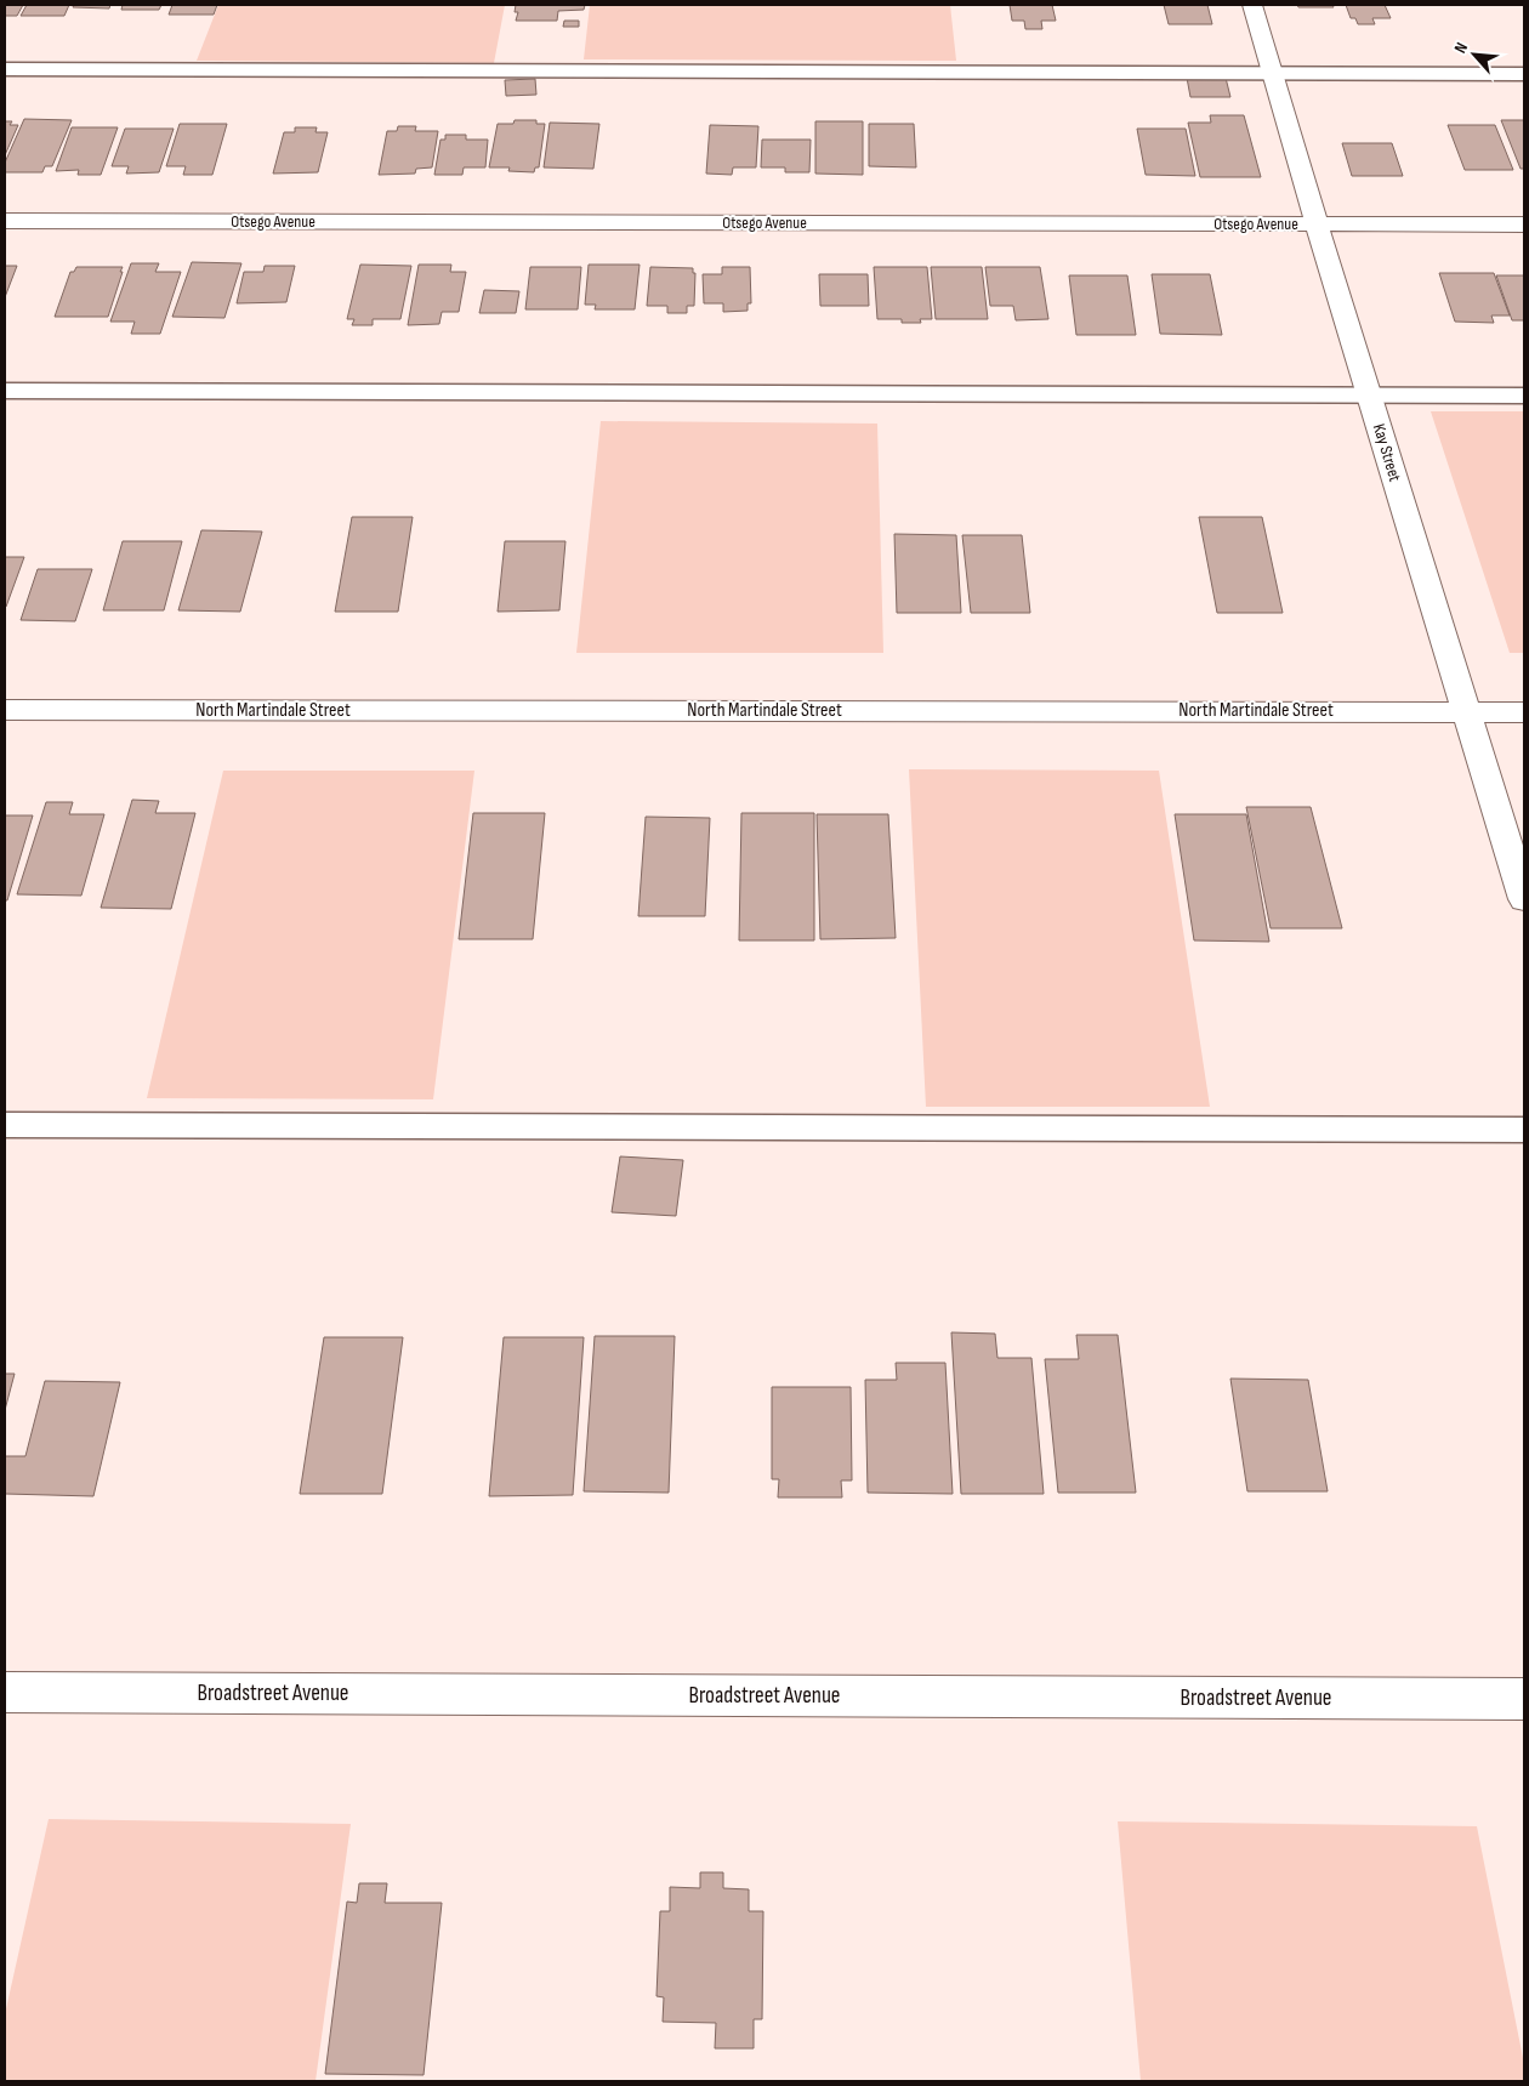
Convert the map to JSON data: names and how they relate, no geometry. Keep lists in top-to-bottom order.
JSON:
{
  "streets": {
    "street": [
      "Otsego Avenue",
      "Kay Street",
      "North Martindale Street",
      "Broadstreet Avenue"
    ]
  },
  "crossings": [
    ["Otsego Avenue", "Kay Street"],
    ["Kay Street", "North Martindale Street"]
  ],
  "north": "top left"
}
